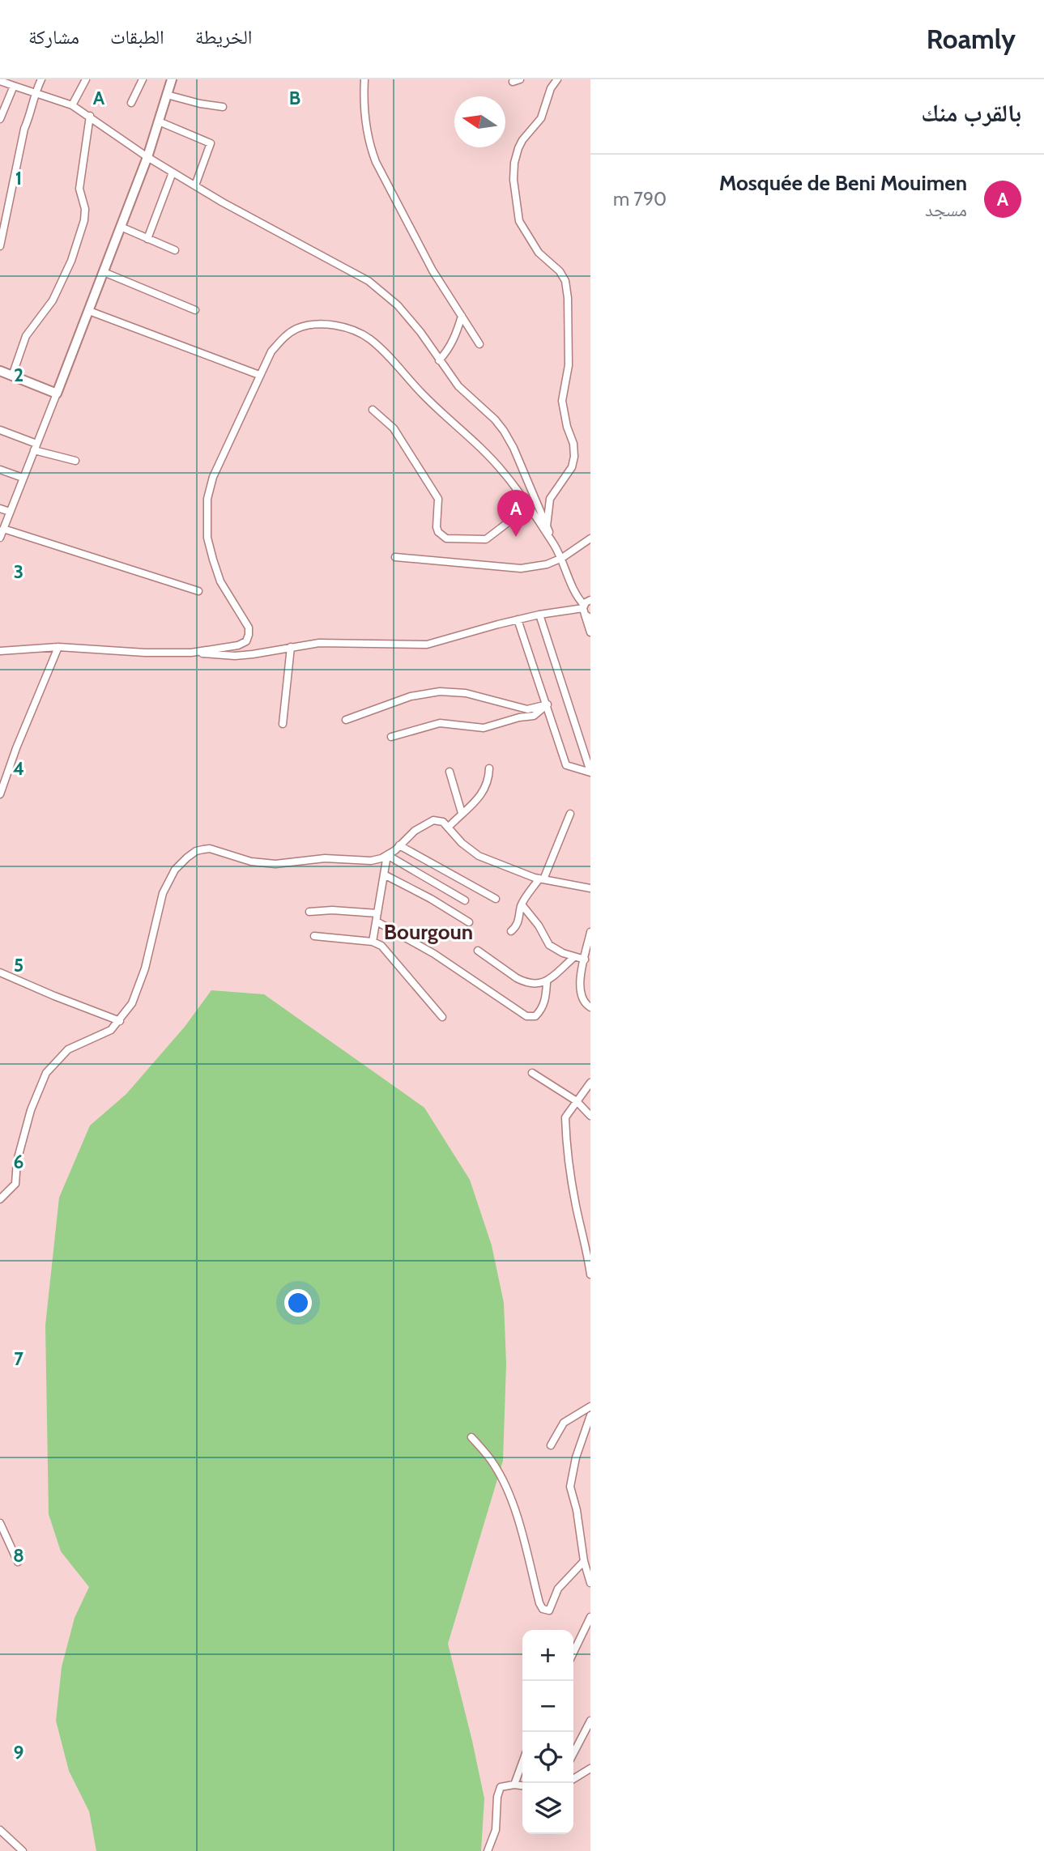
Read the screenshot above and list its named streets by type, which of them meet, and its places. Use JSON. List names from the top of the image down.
{
  "districts": ["Bourgoun"],
  "north": "left",
  "page": {
    "header": "Roamly",
    "nav": ["الخريطة", "الطبقات", "مشاركة"],
    "heading": "بالقرب منك",
    "list": [
      {
        "mark": "A",
        "name": "Mosquée de Beni Mouimen",
        "note": "مسجد",
        "value": "790 m"
      }
    ],
    "pins": "A",
    "map_buttons": ["+", "−"]
  },
  "grid": {
    "columns": ["A", "B"],
    "rows": [
      "1",
      "2",
      "3",
      "4",
      "5",
      "6",
      "7",
      "8",
      "9"
    ]
  }
}
